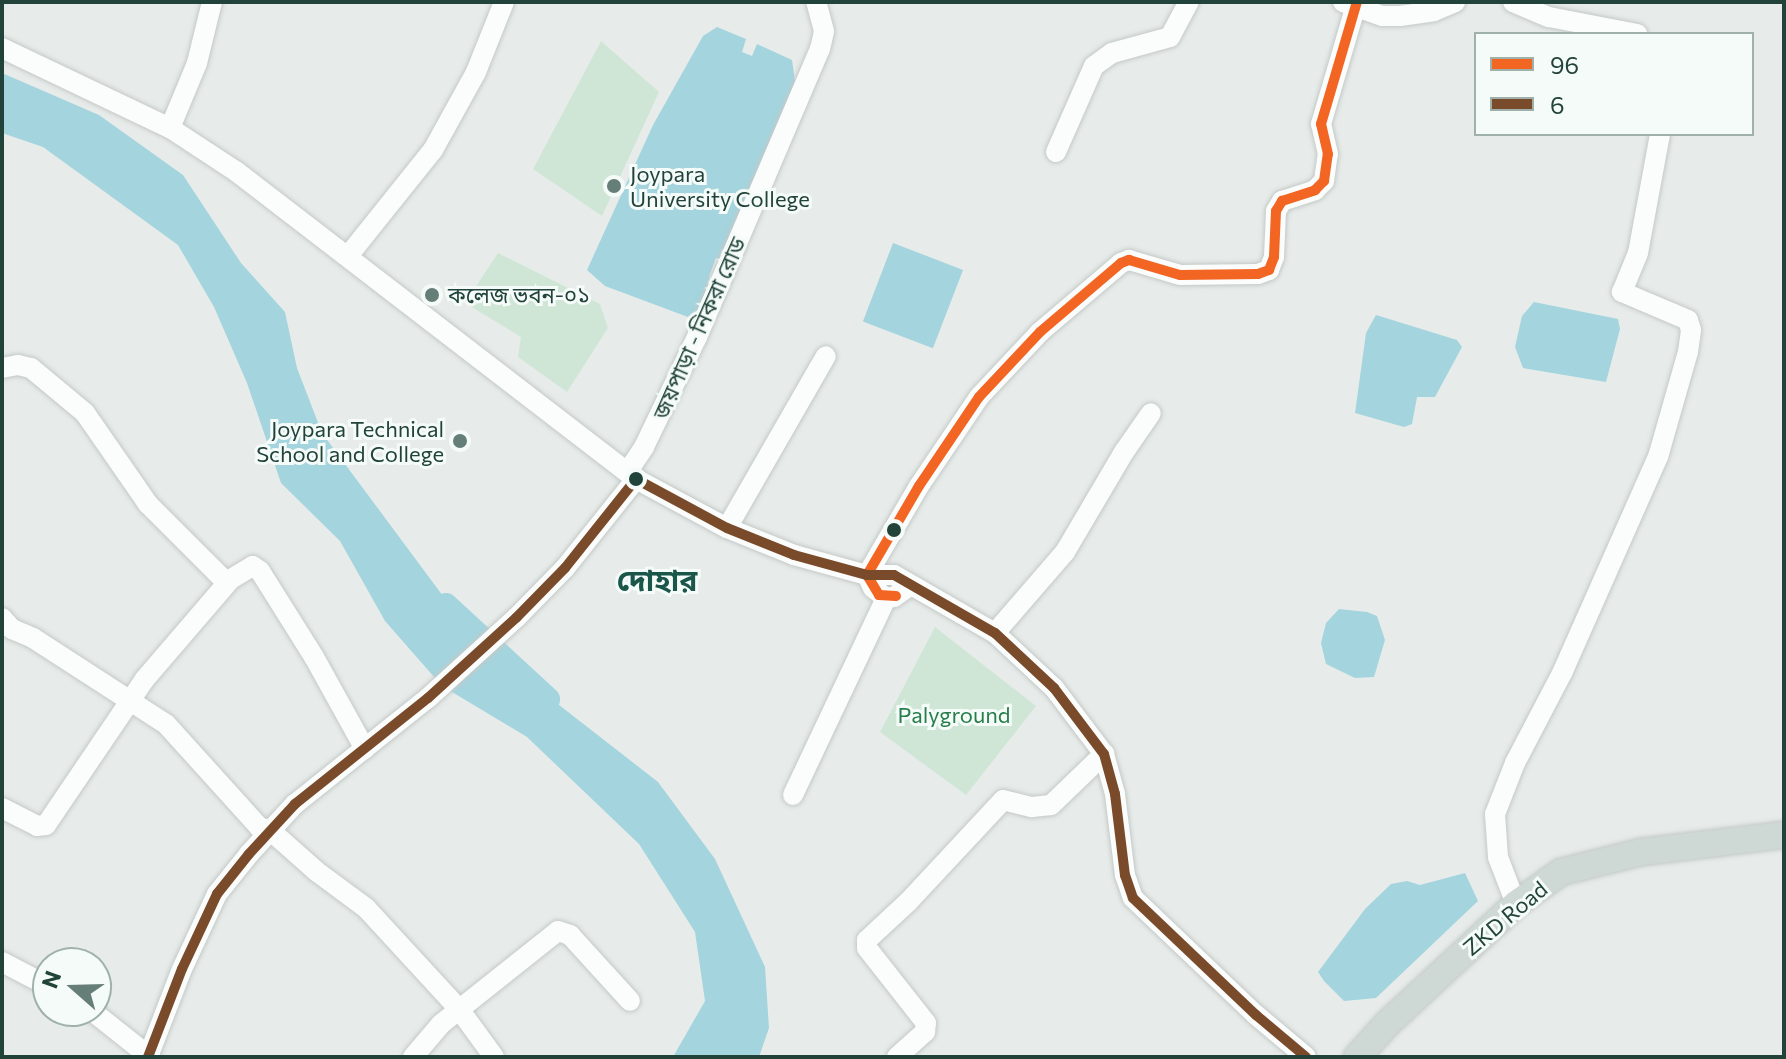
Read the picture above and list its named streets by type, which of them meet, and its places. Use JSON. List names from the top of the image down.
{
  "streets": {
    "main road": ["ZKD Road"],
    "street": ["জয়পাড়া - নিকরা রোড"]
  },
  "districts": ["দোহার"],
  "parks": ["Palyground"],
  "places": ["Joypara University College", "কলেজ ভবন-০১", "Joypara Technical School and College"],
  "lines": ["transit line 96", "transit line 6"],
  "legend": ["96", "6"],
  "north": "left"
}
